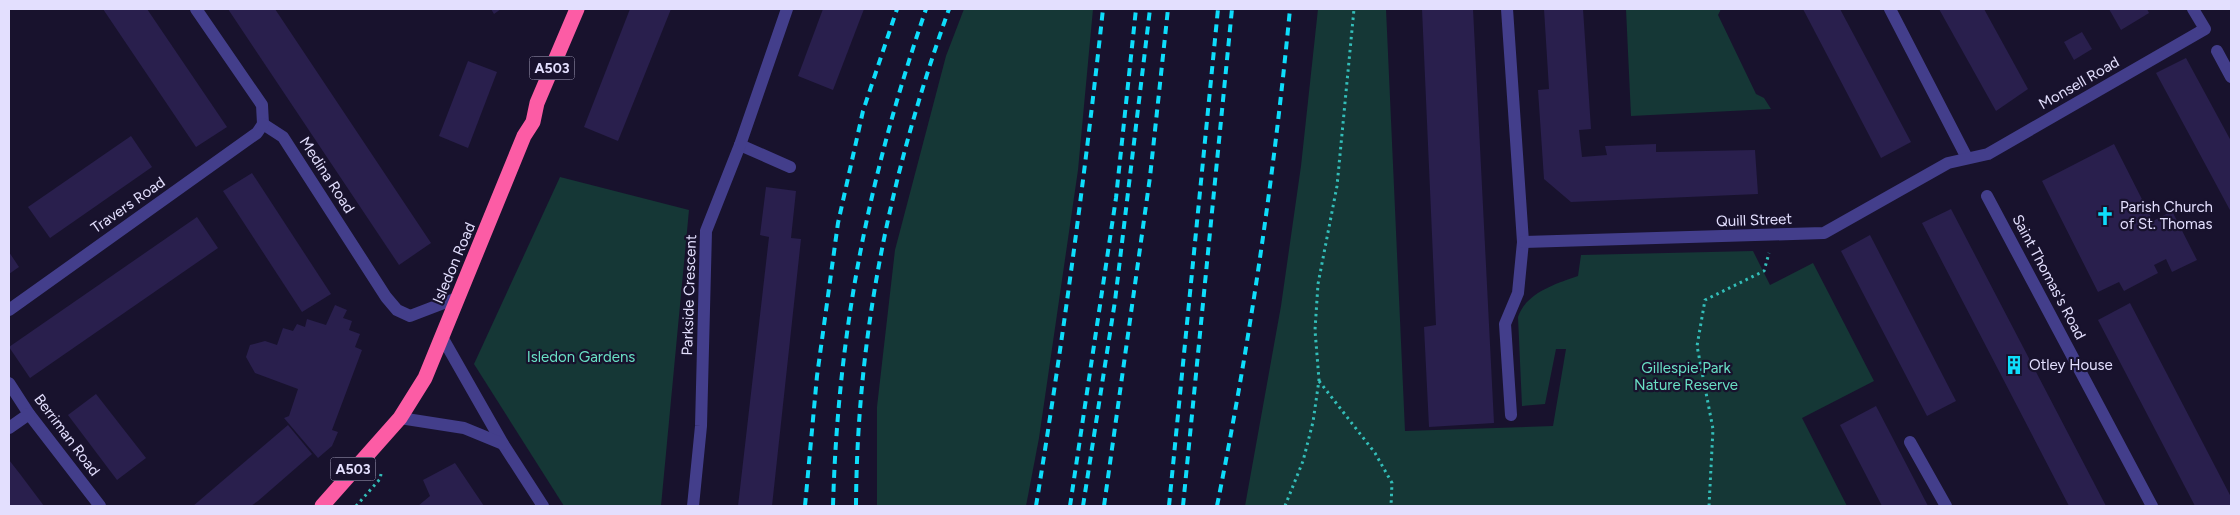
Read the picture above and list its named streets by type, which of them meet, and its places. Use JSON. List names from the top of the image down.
{
  "streets": {
    "highway": ["A503", "Isledon Road"],
    "street": [
      "Monsell Road",
      "Medina Road",
      "Travers Road",
      "Quill Street",
      "Saint Thomas's Road",
      "Parkside Crescent",
      "Berriman Road"
    ]
  },
  "crossings": [
    ["Monsell Road", "Quill Street"],
    ["Medina Road", "Travers Road"],
    ["Medina Road", "Isledon Road"]
  ],
  "parks": ["Isledon Gardens", "Gillespie Park Nature Reserve"],
  "places": {
    "church": ["Parish Church of St. Thomas"],
    "building": ["Otley House"]
  }
}
